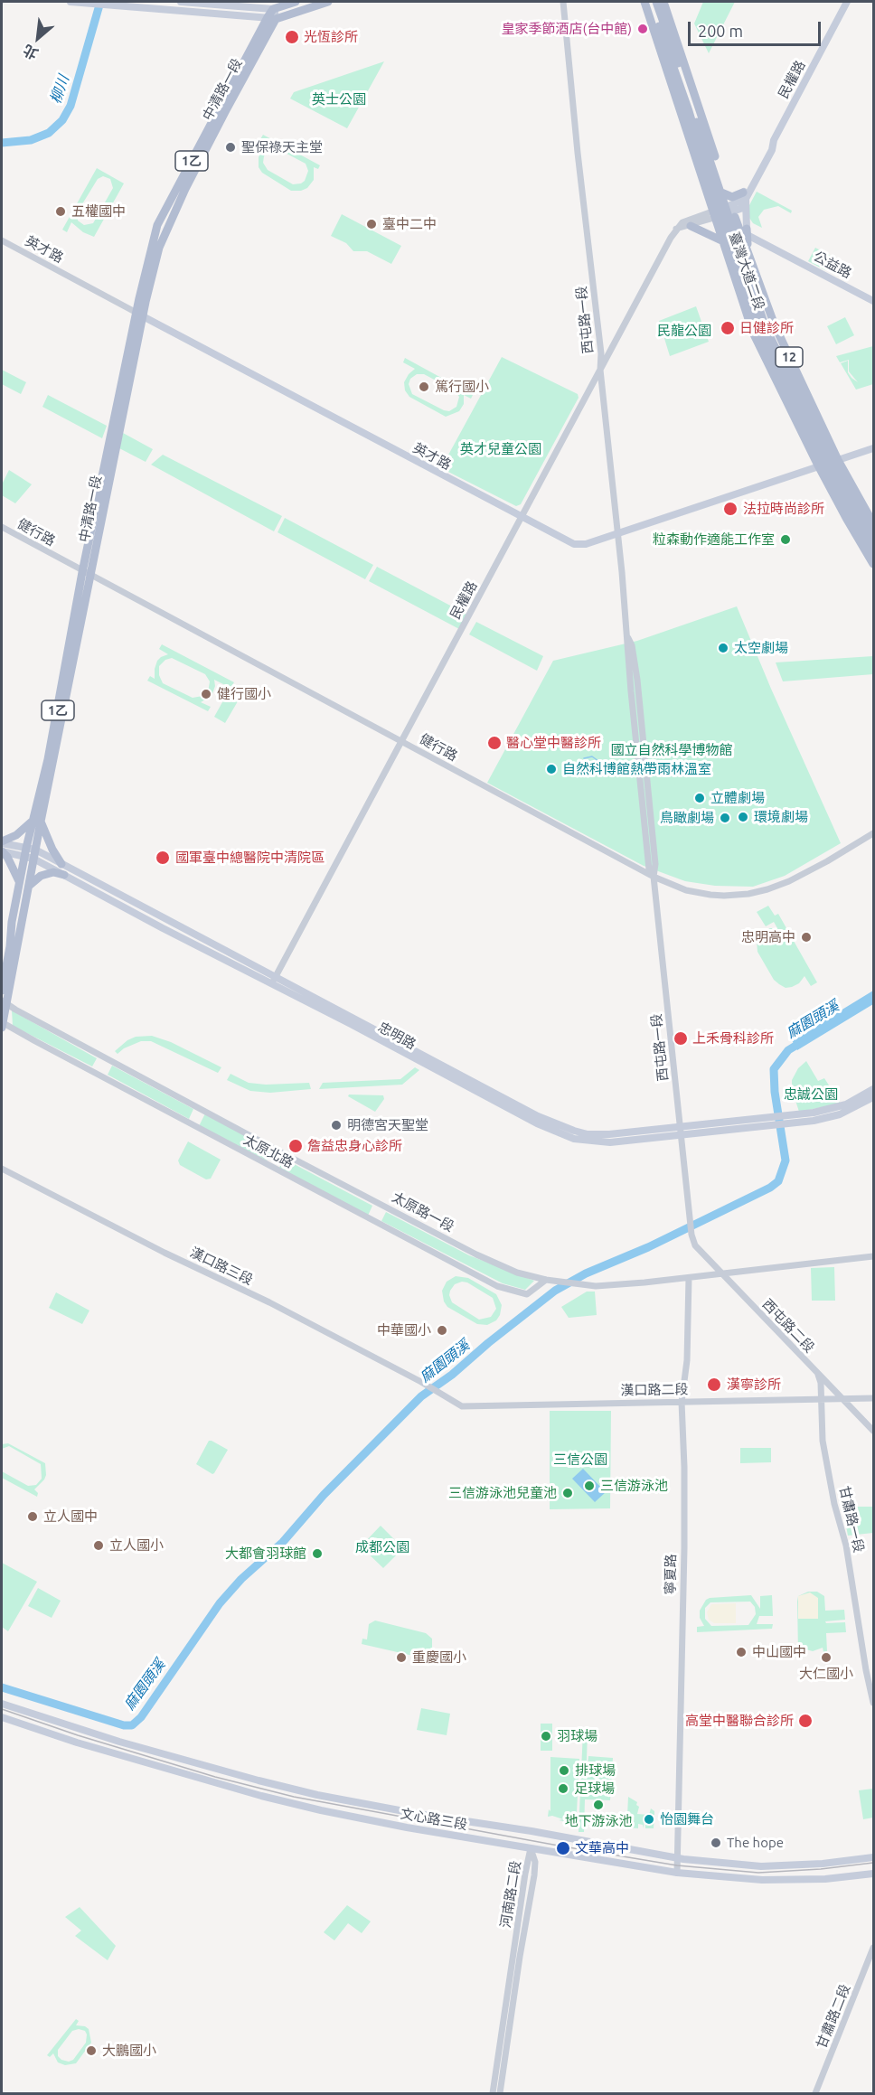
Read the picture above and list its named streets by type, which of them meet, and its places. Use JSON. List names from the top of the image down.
{
  "streets": {
    "main road": [
      "民權路",
      "中清路一段",
      "1乙",
      "英才路",
      "公益路",
      "臺灣大道二段",
      "12",
      "忠明路",
      "文心路三段"
    ],
    "street": [
      "西屯路一段",
      "健行路",
      "太原北路",
      "太原路一段",
      "漢口路三段",
      "西屯路二段",
      "漢口路二段",
      "甘肅路一段",
      "寧夏路",
      "河南路二段",
      "甘肅路二段"
    ]
  },
  "crossings": [
    ["民權路", "英才路"],
    ["民權路", "臺灣大道二段"],
    ["民權路", "西屯路一段"],
    ["民權路", "健行路"],
    ["民權路", "忠明路"],
    ["中清路一段", "英才路"],
    ["中清路一段", "健行路"],
    ["中清路一段", "忠明路"],
    ["中清路一段", "太原北路"],
    ["中清路一段", "太原路一段"],
    ["英才路", "臺灣大道二段"],
    ["英才路", "西屯路一段"],
    ["公益路", "臺灣大道二段"],
    ["西屯路一段", "健行路"],
    ["西屯路一段", "忠明路"],
    ["西屯路一段", "西屯路二段"],
    ["太原北路", "太原路一段"],
    ["太原路一段", "西屯路二段"],
    ["太原路一段", "寧夏路"],
    ["漢口路三段", "漢口路二段"],
    ["西屯路二段", "漢口路二段"],
    ["西屯路二段", "甘肅路一段"],
    ["漢口路二段", "甘肅路一段"],
    ["漢口路二段", "寧夏路"],
    ["寧夏路", "文心路三段"],
    ["文心路三段", "河南路二段"]
  ],
  "water": ["柳川", "麻園頭溪"],
  "parks": [
    "英士公園",
    "民龍公園",
    "英才兒童公園",
    "國立自然科學博物館",
    "忠誠公園",
    "三信公園",
    "成都公園"
  ],
  "places": [
    "皇家季節酒店(台中館)",
    "光恆診所",
    "聖保祿天主堂",
    "五權國中",
    "臺中二中",
    "日健診所",
    "篤行國小",
    "法拉時尚診所",
    "粒森動作適能工作室",
    "太空劇場",
    "健行國小",
    "醫心堂中醫診所",
    "自然科博館熱帶雨林溫室",
    "立體劇場",
    "環境劇場",
    "鳥瞰劇場",
    "國軍臺中總醫院中清院區",
    "忠明高中",
    "上禾骨科診所",
    "明德宮天聖堂",
    "詹益忠身心診所",
    "中華國小",
    "漢寧診所",
    "三信游泳池",
    "三信游泳池兒童池",
    "立人國中",
    "立人國小",
    "大都會羽球館",
    "中山國中",
    "重慶國小",
    "大仁國小",
    "高堂中醫聯合診所",
    "羽球場",
    "排球場",
    "足球場",
    "地下游泳池",
    "怡園舞台",
    "The hope",
    "文華高中",
    "大鵬國小"
  ],
  "scale_bar": "200 m",
  "north": "bottom left"
}
